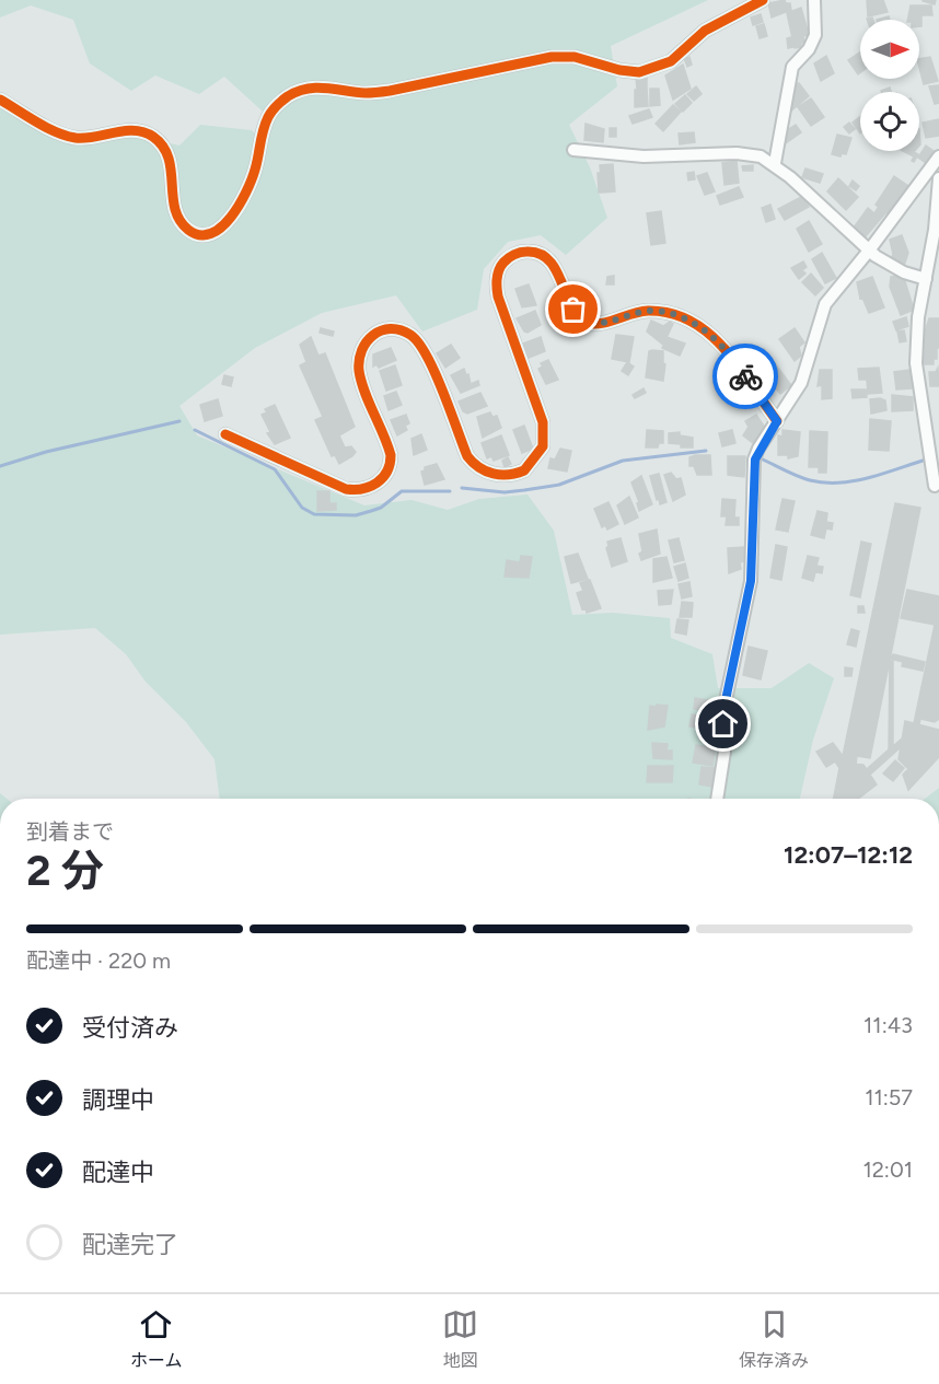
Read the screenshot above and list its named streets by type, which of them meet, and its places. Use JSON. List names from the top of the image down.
{
  "north": "right",
  "page": {
    "heading": ["2 分", "到着まで", "12:07–12:12"],
    "bar": "配達中 · 220 m",
    "list": [
      ["受付済み", "11:43"],
      ["調理中", "11:57"],
      ["配達中", "12:01"],
      "配達完了"
    ],
    "tabs": ["ホーム", "地図", "保存済み"]
  }
}
